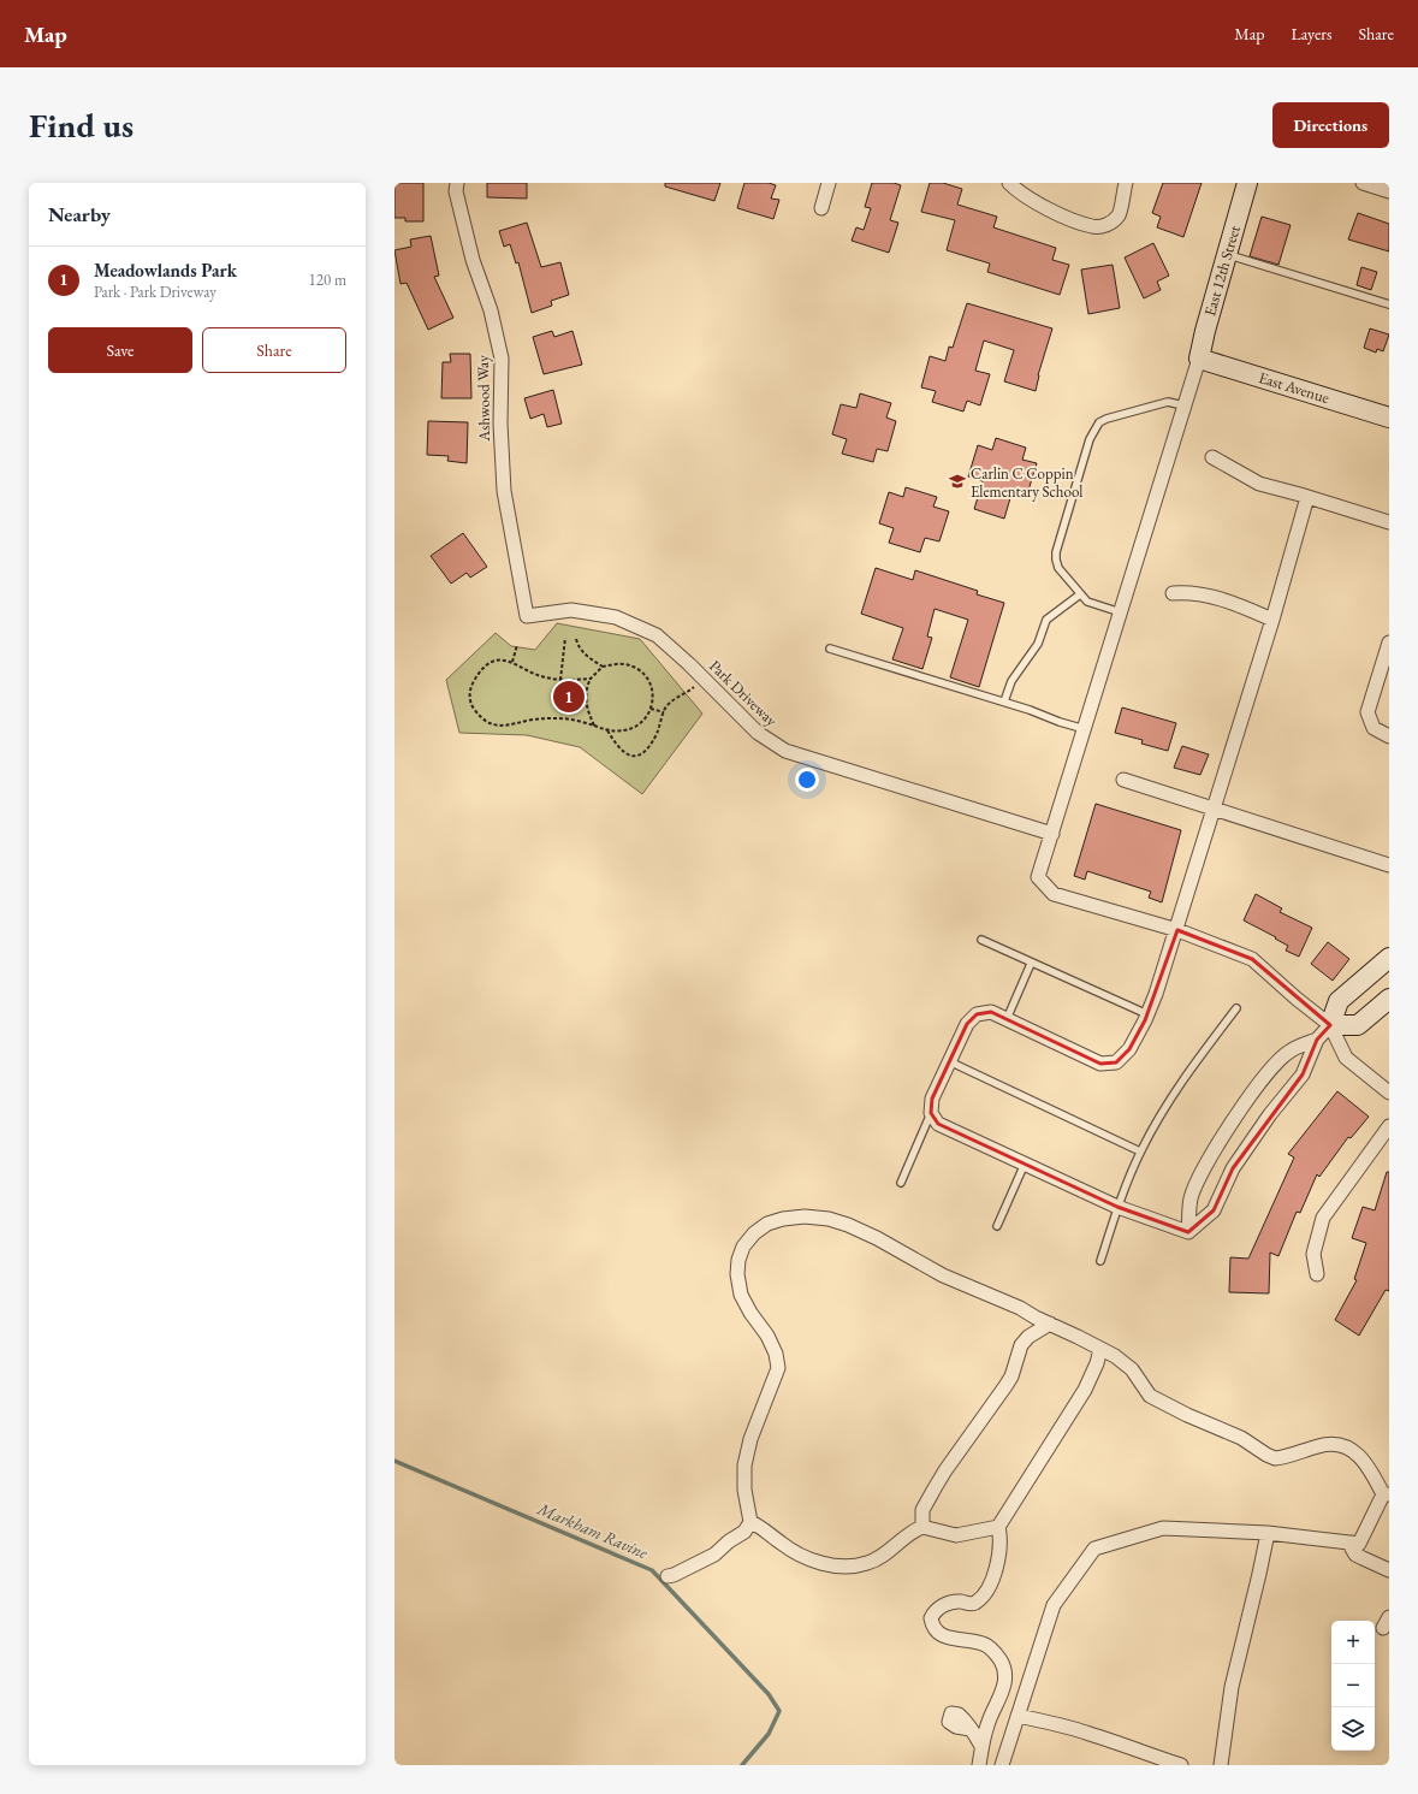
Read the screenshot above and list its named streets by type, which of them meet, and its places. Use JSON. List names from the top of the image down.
{
  "streets": {
    "street": [
      "East 12th Street",
      "East Avenue",
      "Ashwood Way",
      "Park Driveway"
    ]
  },
  "crossings": [
    ["East 12th Street", "East Avenue"],
    ["Ashwood Way", "Park Driveway"]
  ],
  "water": ["Markham Ravine"],
  "places": {
    "school or university": ["Carlin C Coppin Elementary School"]
  },
  "page": {
    "header": "Map",
    "nav": ["Map", "Layers", "Share"],
    "buttons": [
      "Directions",
      ["Save", "Share"]
    ],
    "title": "Find us",
    "heading": "Nearby",
    "list": [
      {
        "mark": "1",
        "name": "Meadowlands Park",
        "note": "Park · Park Driveway",
        "value": "120 m"
      }
    ],
    "pins": "1",
    "map_buttons": ["+", "−"]
  }
}
